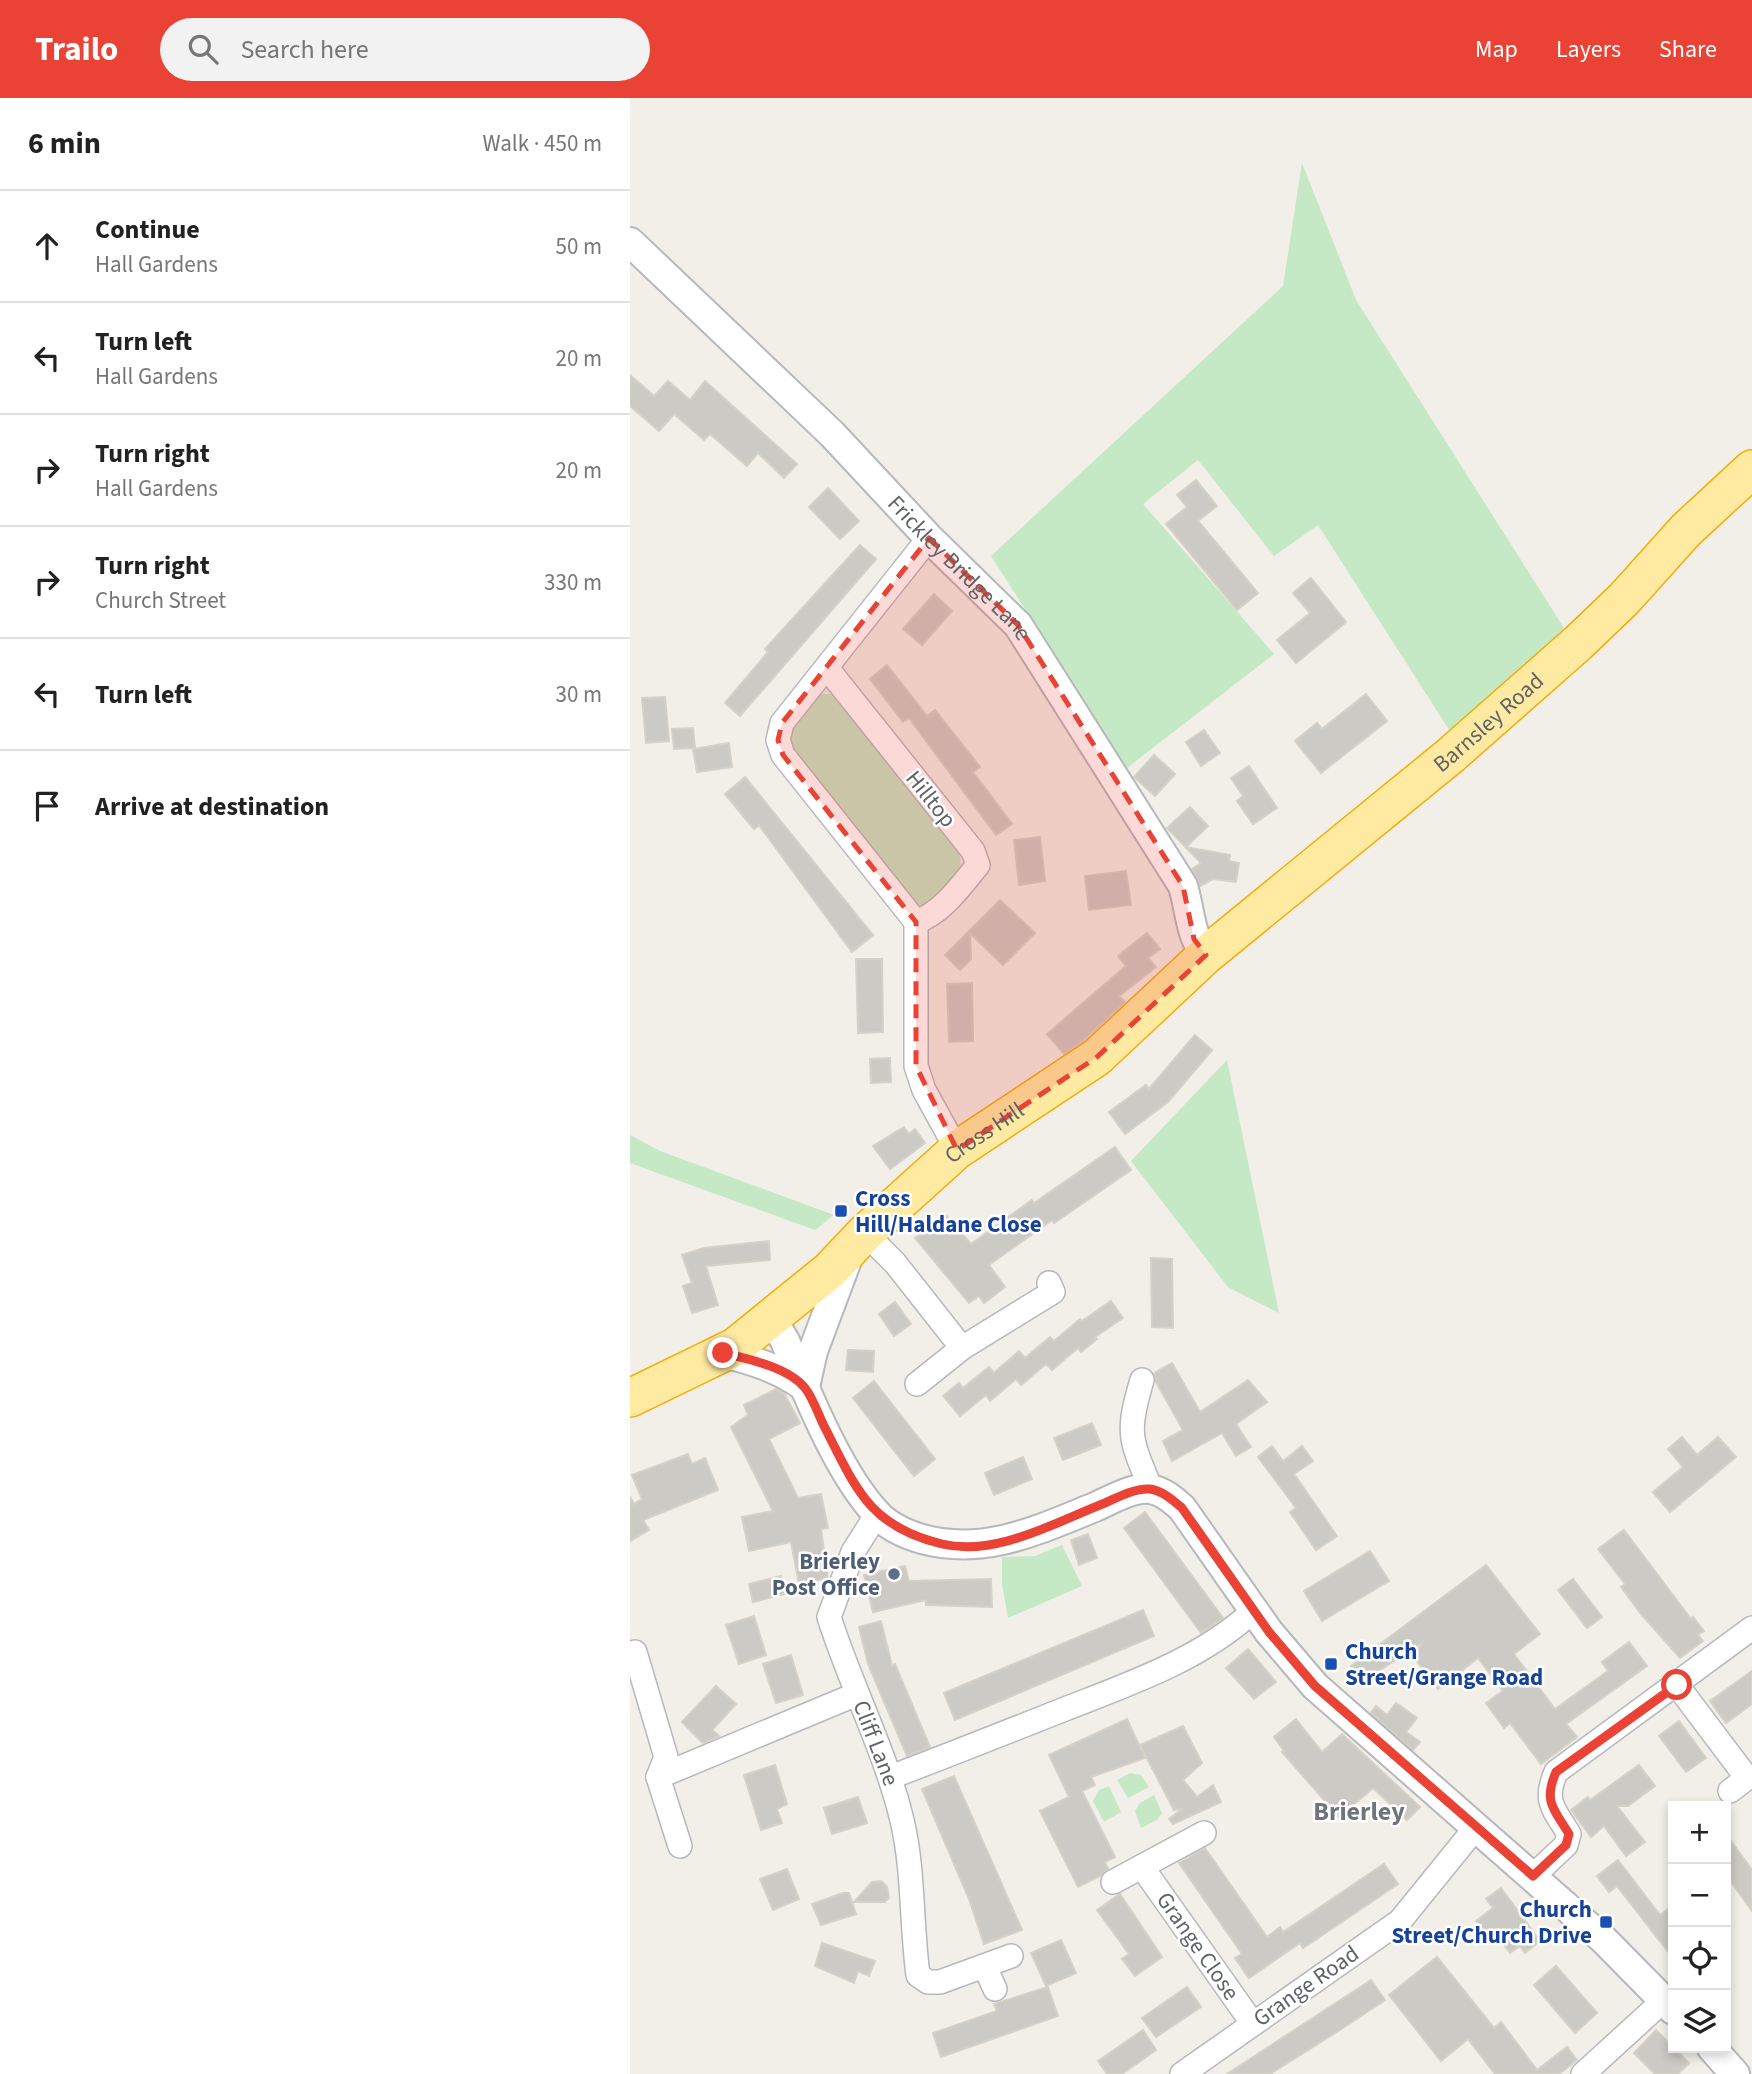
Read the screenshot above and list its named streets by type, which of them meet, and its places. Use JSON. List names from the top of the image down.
{
  "streets": {
    "highway": ["Barnsley Road", "Cross Hill"],
    "street": [
      "Frickley Bridge Lane",
      "Hilltop",
      "Cliff Lane",
      "Grange Close",
      "Grange Road"
    ]
  },
  "crossings": [
    ["Frickley Bridge Lane", "Barnsley Road"],
    ["Frickley Bridge Lane", "Cross Hill"],
    ["Barnsley Road", "Cross Hill"],
    ["Grange Close", "Grange Road"]
  ],
  "districts": ["Brierley"],
  "places": {
    "transit": ["Cross Hill/Haldane Close", "Church Street/Grange Road", "Church Street/Church Drive"],
    "other": ["Brierley Post Office"]
  },
  "page": {
    "header": "Trailo",
    "search": "Search here",
    "nav": ["Map", "Layers", "Share"],
    "heading": ["6 min", "Walk · 450 m"],
    "list": [
      ["Continue", "Hall Gardens", "50 m"],
      ["Turn left", "Hall Gardens", "20 m"],
      ["Turn right", "Hall Gardens", "20 m"],
      ["Turn right", "Church Street", "330 m"],
      ["Turn left", "30 m"],
      "Arrive at destination"
    ],
    "map_buttons": ["+", "−"]
  }
}
